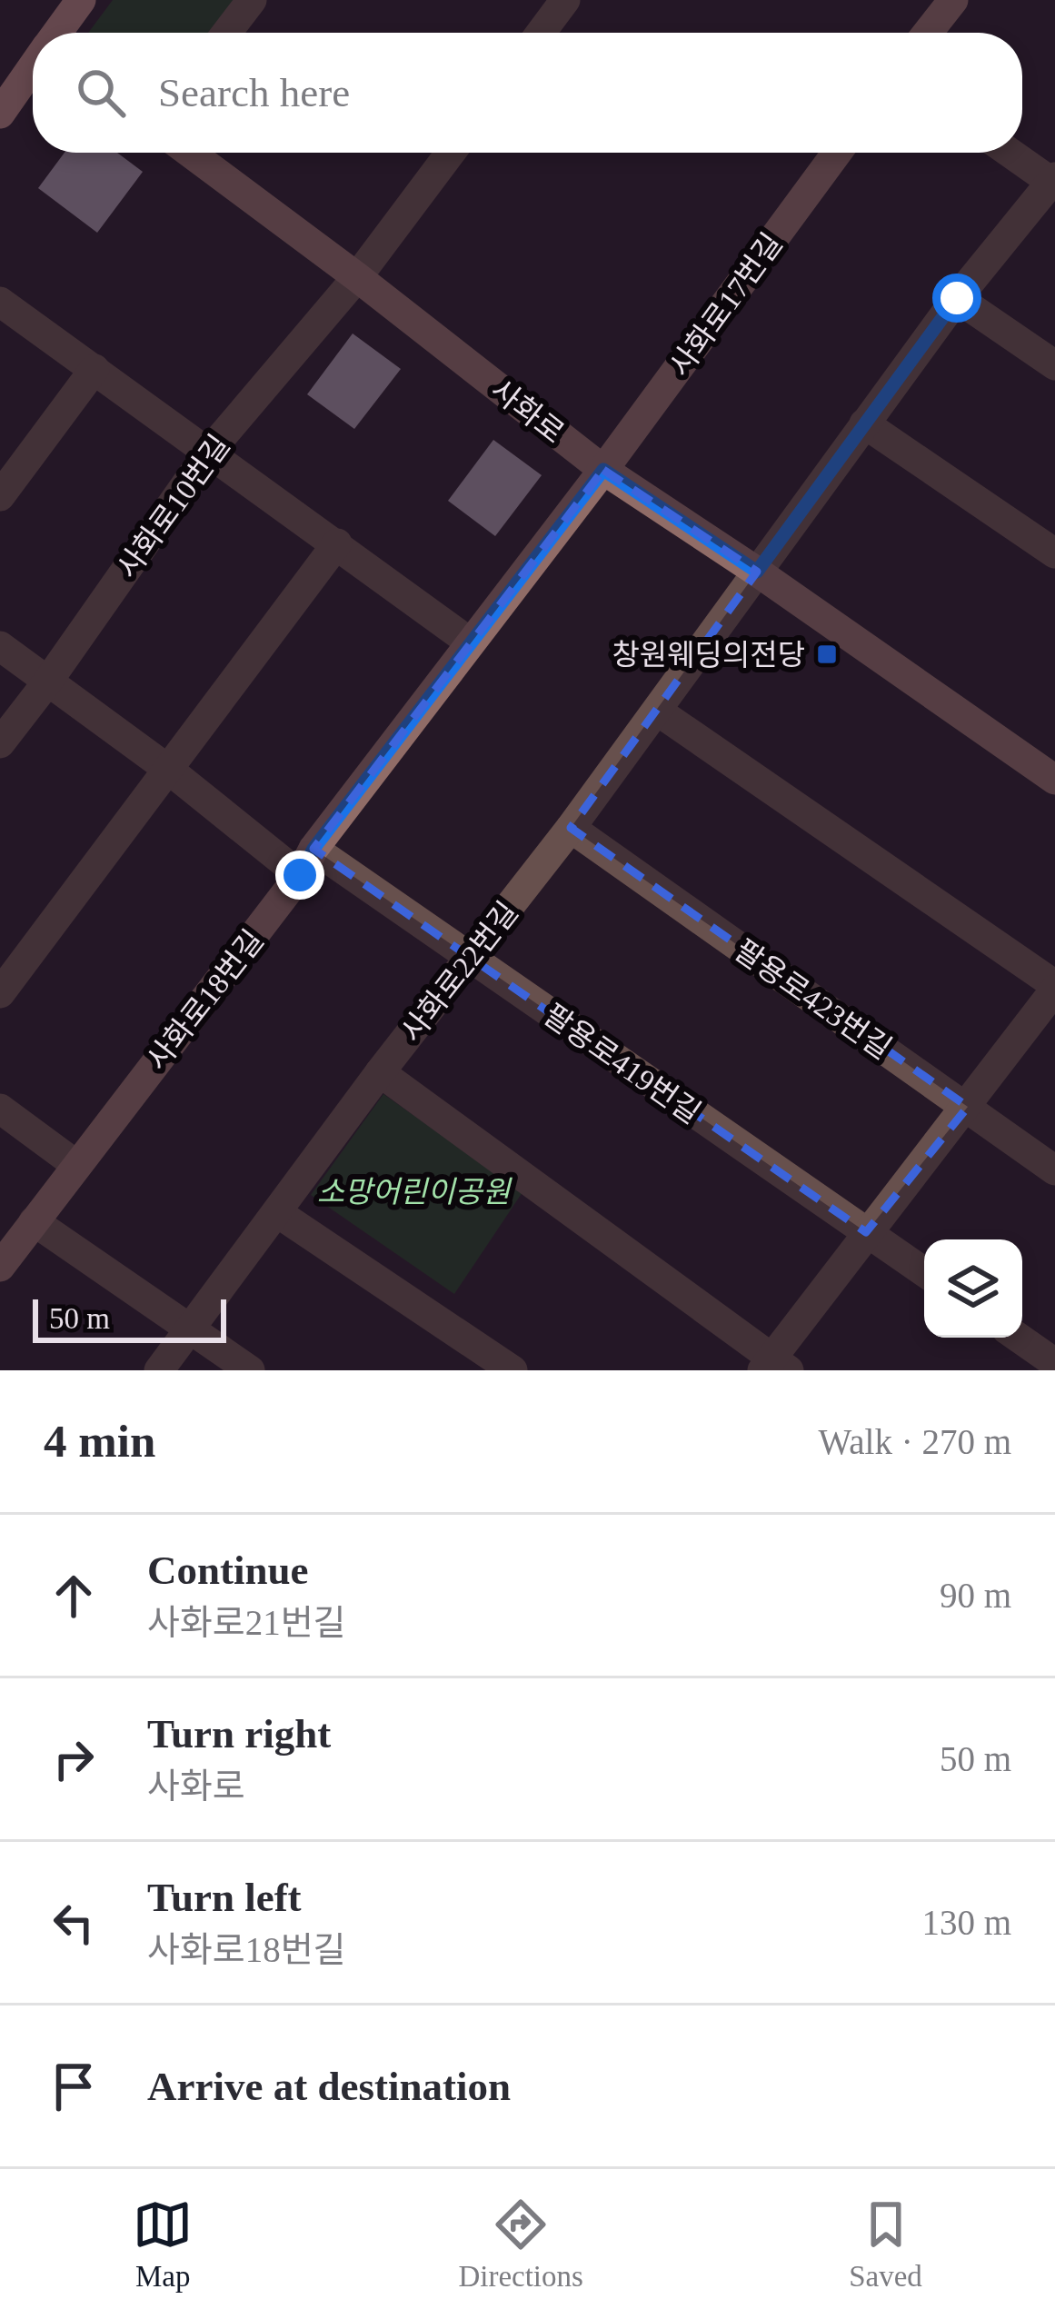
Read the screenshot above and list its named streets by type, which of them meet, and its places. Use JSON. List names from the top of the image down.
{
  "streets": {
    "main road": ["사화로17번길", "사화로", "사화로18번길"],
    "street": [
      "사화로10번길",
      "사화로22번길",
      "팔용로423번길",
      "팔용로419번길"
    ]
  },
  "crossings": [
    ["사화로17번길", "사화로"],
    ["사화로17번길", "사화로18번길"],
    ["사화로", "사화로10번길"],
    ["사화로", "사화로22번길"],
    ["사화로", "사화로18번길"],
    ["사화로10번길", "팔용로419번길"],
    ["사화로22번길", "팔용로423번길"],
    ["사화로22번길", "팔용로419번길"],
    ["사화로18번길", "팔용로419번길"]
  ],
  "parks": ["소망어린이공원"],
  "places": {
    "transit": ["창원웨딩의전당"]
  },
  "scale_bar": "50 m",
  "page": {
    "search": "Search here",
    "scale": "50 m",
    "heading": ["4 min", "Walk · 270 m"],
    "list": [
      ["Continue", "사화로21번길", "90 m"],
      ["Turn right", "사화로", "50 m"],
      ["Turn left", "사화로18번길", "130 m"],
      "Arrive at destination"
    ],
    "nav": ["Map", "Directions", "Saved"]
  }
}
